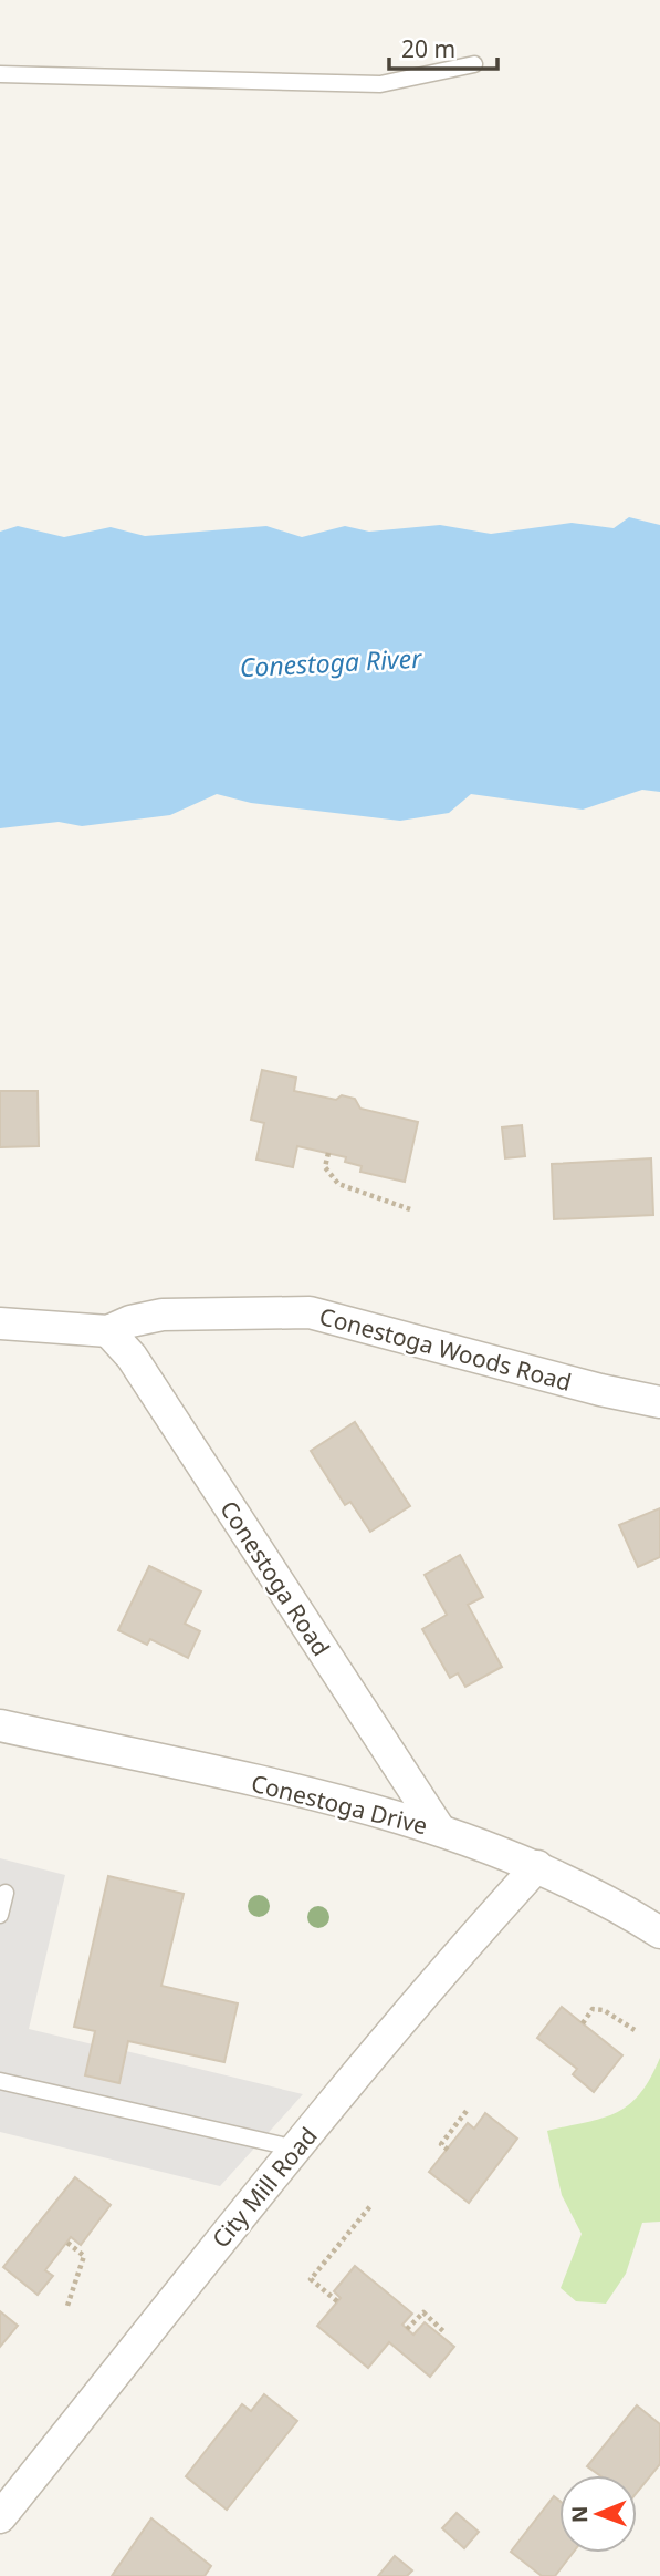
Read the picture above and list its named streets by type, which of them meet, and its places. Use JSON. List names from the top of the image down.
{
  "streets": {
    "street": [
      "Conestoga Woods Road",
      "Conestoga Road",
      "Conestoga Drive",
      "City Mill Road"
    ]
  },
  "crossings": [
    ["Conestoga Woods Road", "Conestoga Road"],
    ["Conestoga Road", "Conestoga Drive"],
    ["Conestoga Drive", "City Mill Road"]
  ],
  "water": ["Conestoga River"],
  "scale_bar": "20 m",
  "north": "left"
}
